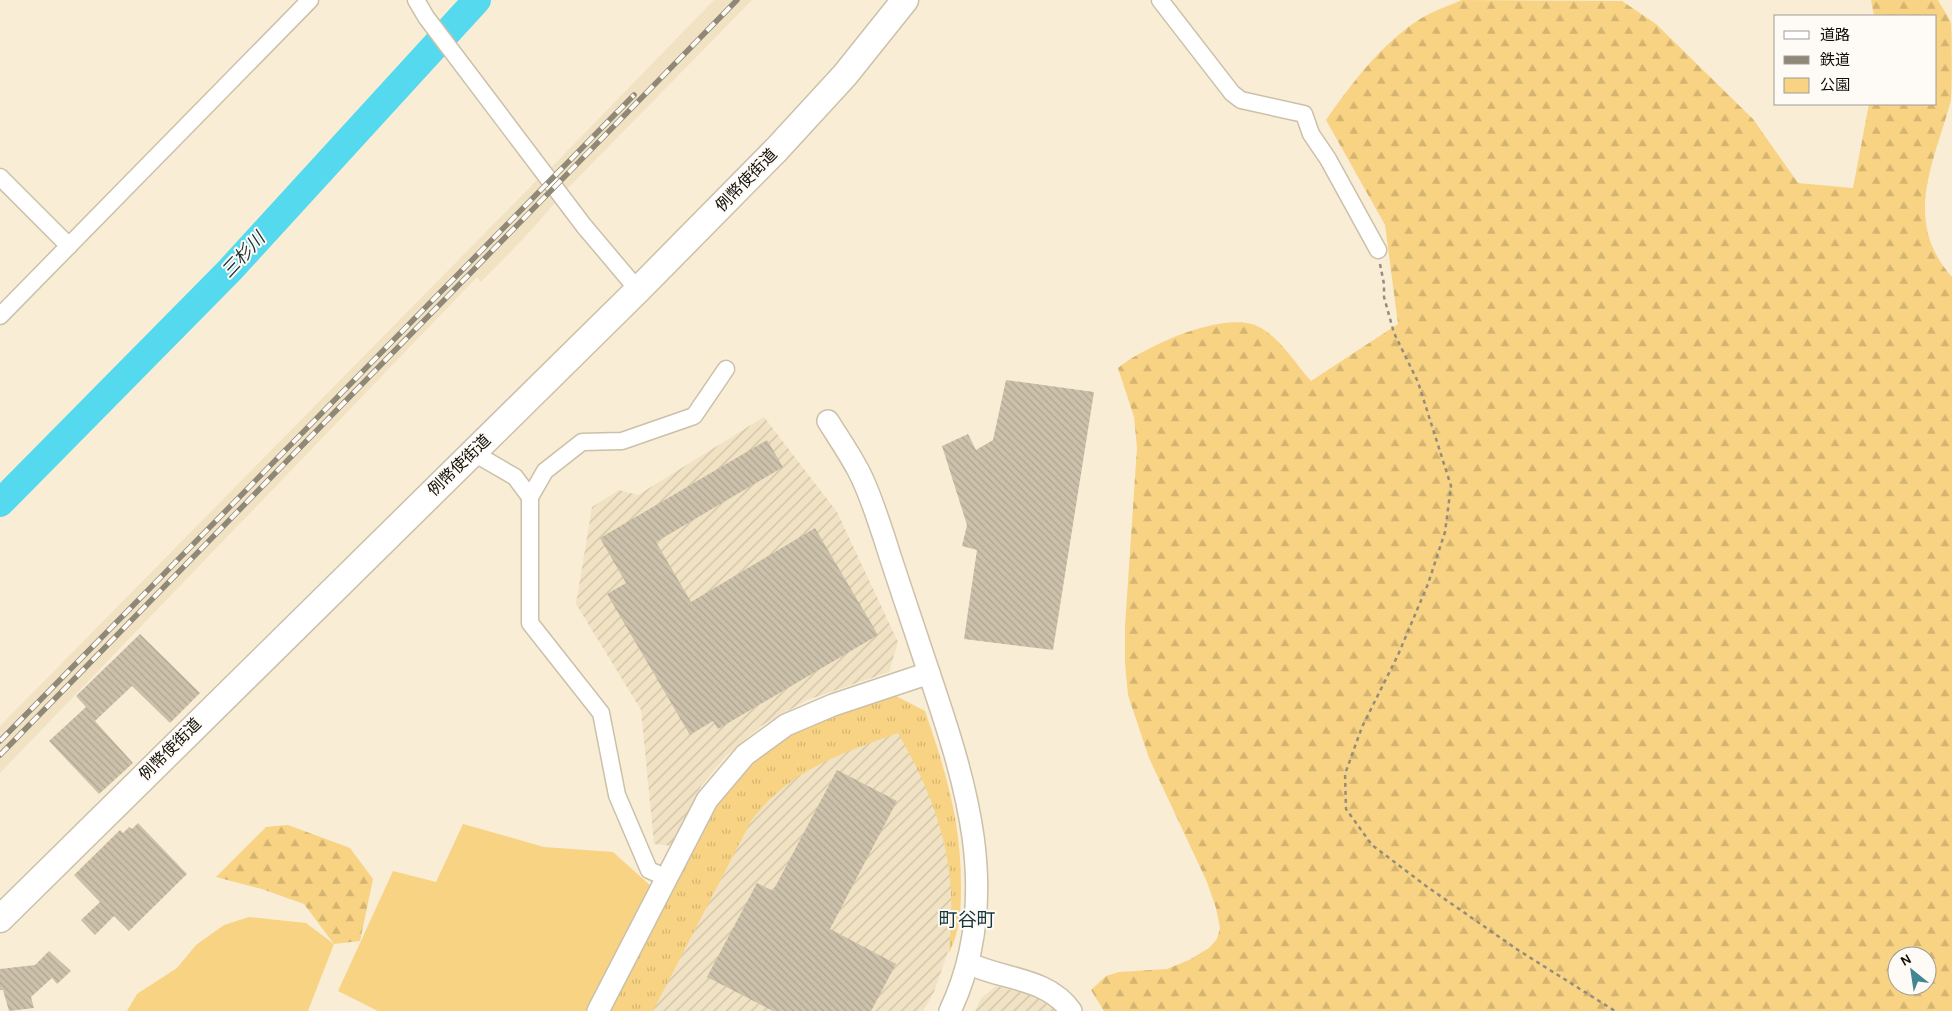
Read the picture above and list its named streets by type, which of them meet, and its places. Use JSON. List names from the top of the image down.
{
  "streets": {
    "main road": ["例幣使街道"]
  },
  "districts": ["町谷町"],
  "water": ["三杉川"],
  "legend": ["道路", "鉄道", "公園"],
  "north": "top left"
}
